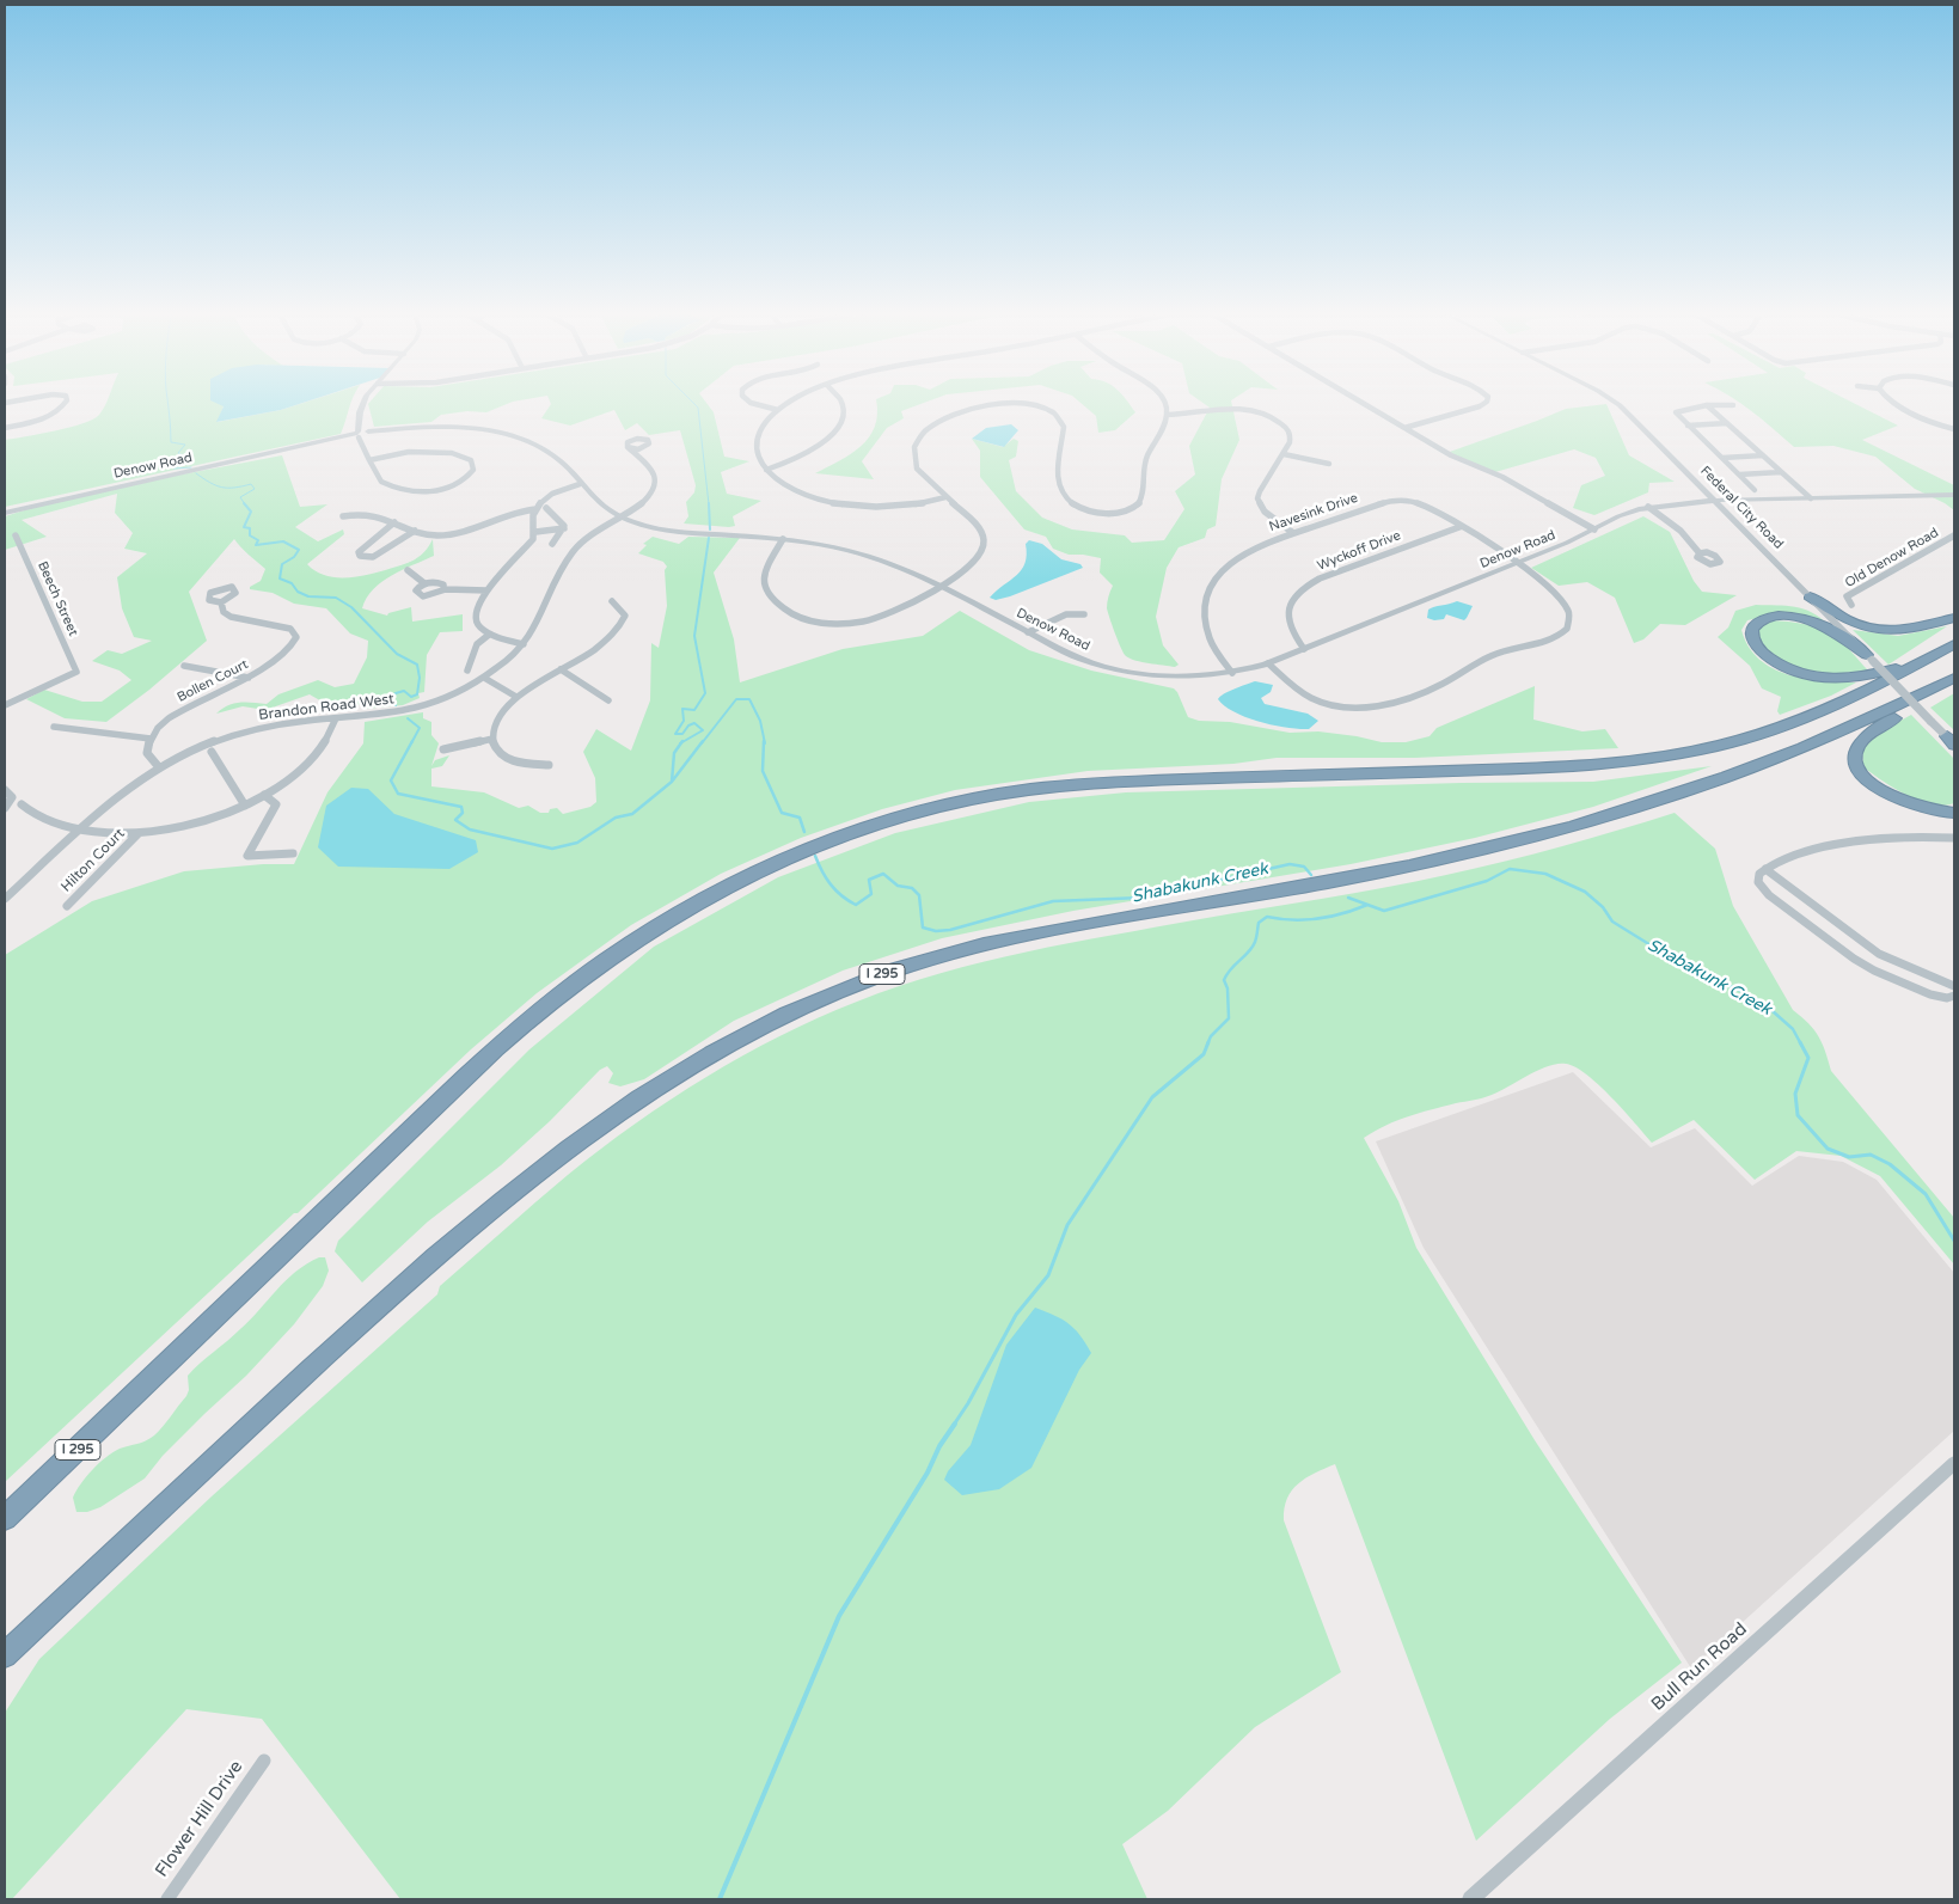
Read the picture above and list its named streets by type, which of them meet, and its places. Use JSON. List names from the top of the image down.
{
  "streets": {
    "highway": ["I 295"],
    "street": [
      "Denow Road",
      "Federal City Road",
      "Navesink Drive",
      "Wyckoff Drive",
      "Old Denow Road",
      "Beech Street",
      "Bollen Court",
      "Brandon Road West",
      "Hilton Court",
      "Bull Run Road",
      "Flower Hill Drive"
    ]
  },
  "crossings": [
    ["Denow Road", "Federal City Road"],
    ["Denow Road", "Navesink Drive"],
    ["Denow Road", "Wyckoff Drive"],
    ["Denow Road", "Brandon Road West"],
    ["Navesink Drive", "Wyckoff Drive"]
  ],
  "water": ["Shabakunk Creek"]
}
